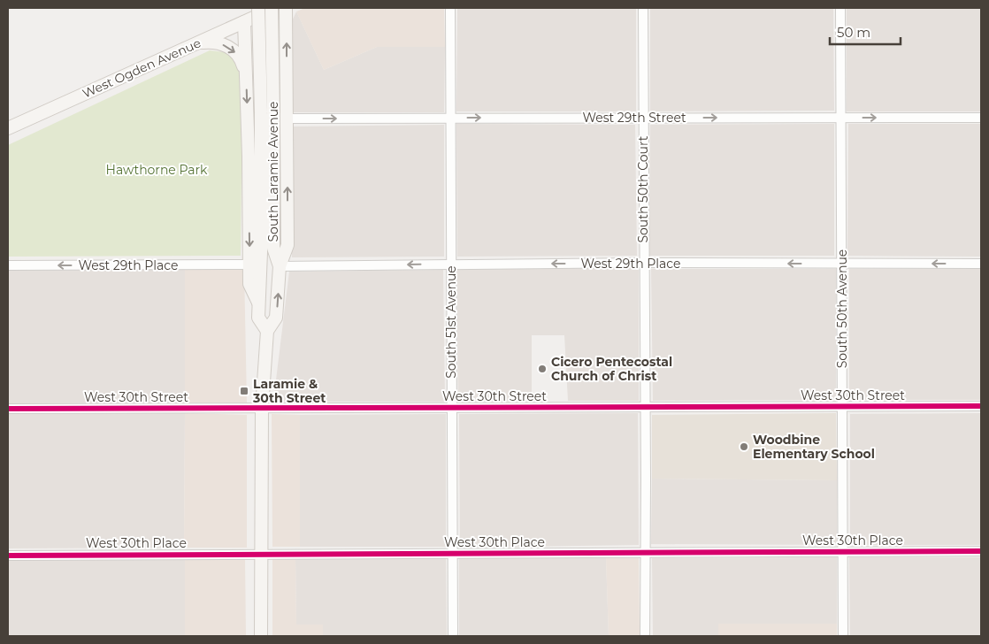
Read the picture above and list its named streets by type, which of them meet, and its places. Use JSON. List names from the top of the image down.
{
  "streets": {
    "main road": ["West Ogden Avenue", "South Laramie Avenue"],
    "street": [
      "West 29th Street",
      "South 50th Court",
      "West 29th Place",
      "South 50th Avenue",
      "South 51st Avenue",
      "West 30th Street",
      "West 30th Place"
    ]
  },
  "crossings": [
    ["West Ogden Avenue", "South Laramie Avenue"],
    ["West 29th Street", "South 50th Court"],
    ["West 29th Street", "South 50th Avenue"],
    ["West 29th Street", "South 51st Avenue"],
    ["South Laramie Avenue", "West 29th Place"],
    ["South Laramie Avenue", "West 30th Street"],
    ["South Laramie Avenue", "West 30th Place"],
    ["South 50th Court", "West 29th Place"],
    ["South 50th Court", "West 30th Street"],
    ["South 50th Court", "West 30th Place"],
    ["West 29th Place", "South 50th Avenue"],
    ["West 29th Place", "South 51st Avenue"],
    ["South 50th Avenue", "West 30th Street"],
    ["South 50th Avenue", "West 30th Place"],
    ["South 51st Avenue", "West 30th Street"],
    ["South 51st Avenue", "West 30th Place"]
  ],
  "one_way": ["West 29th Street", "West 29th Place"],
  "parks": ["Hawthorne Park"],
  "places": {
    "other": ["Cicero Pentecostal Church of Christ", "Woodbine Elementary School"],
    "transit": ["Laramie & 30th Street"]
  },
  "scale_bar": "50 m"
}
